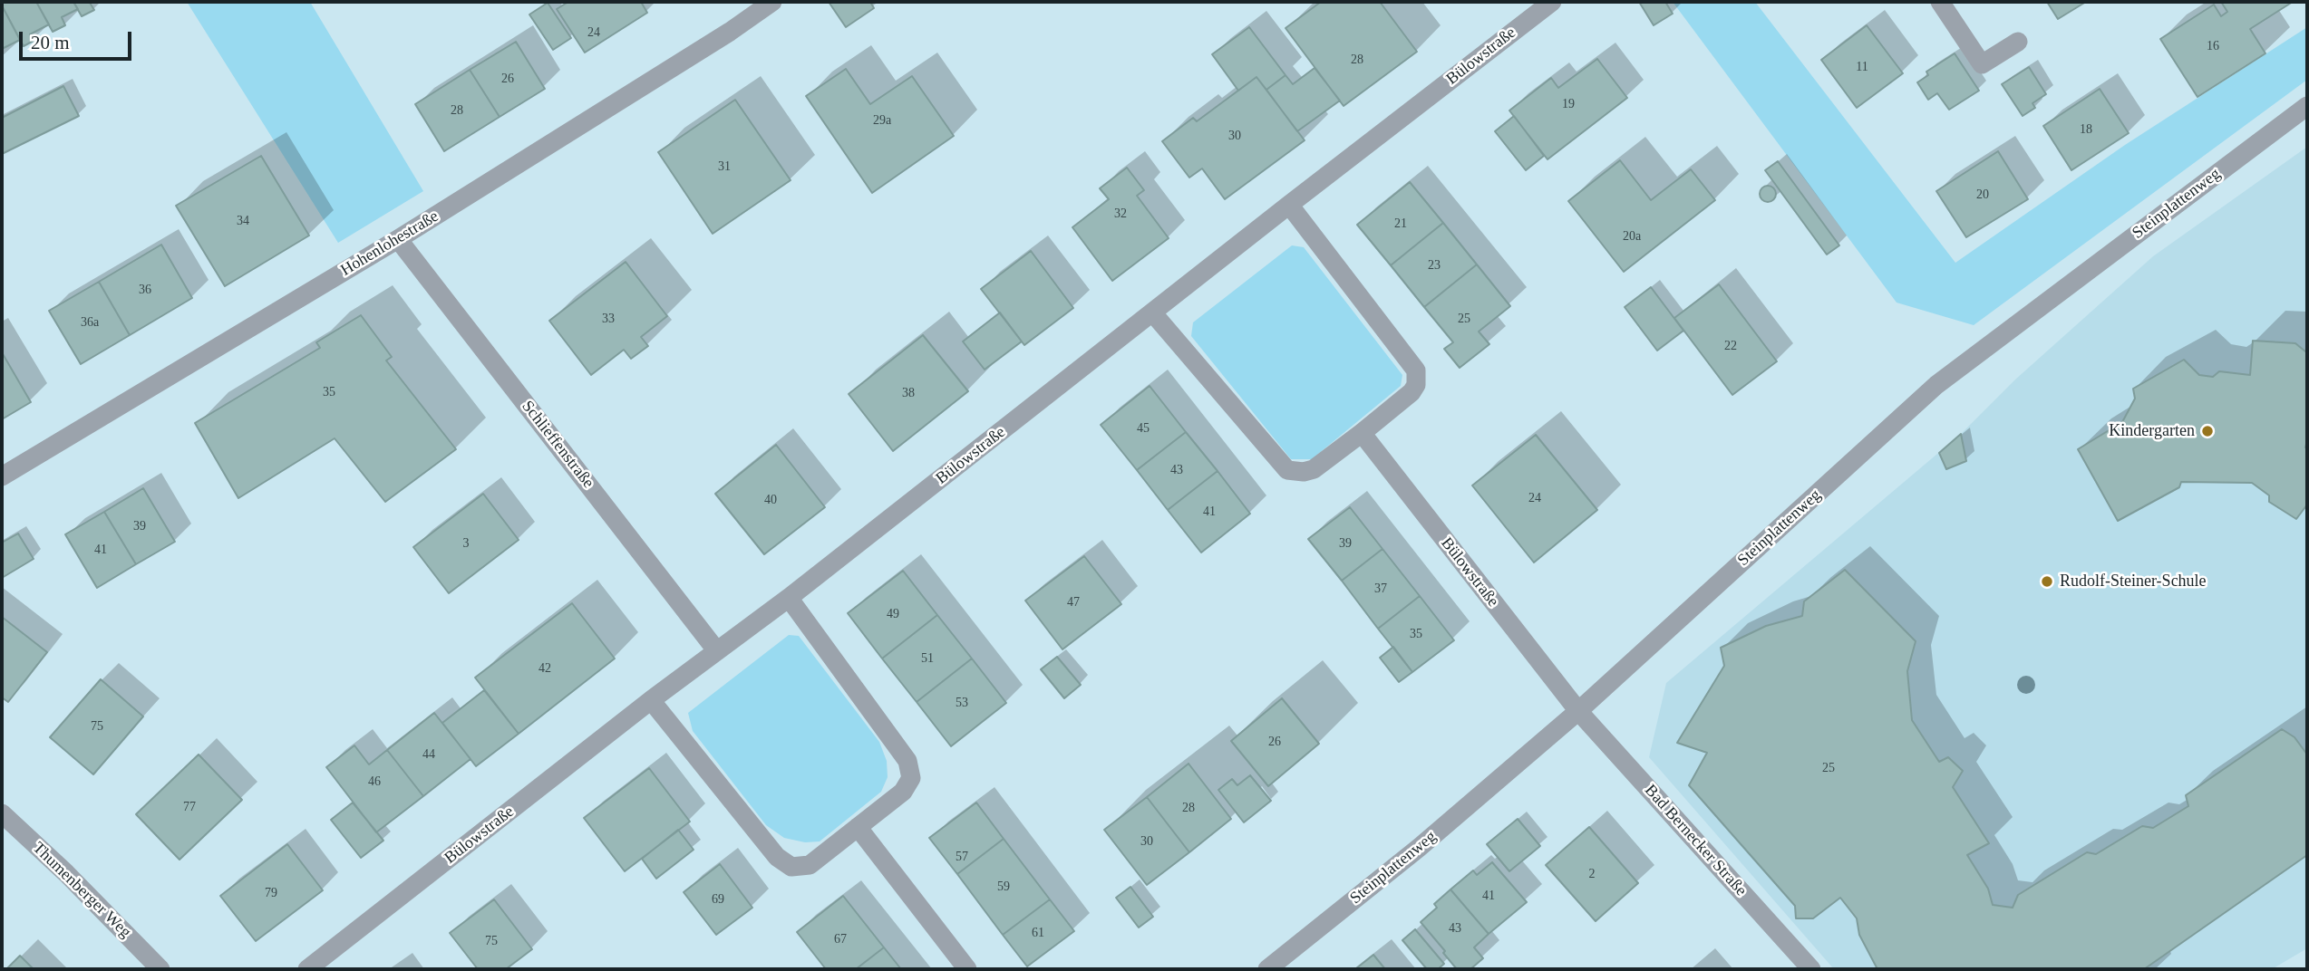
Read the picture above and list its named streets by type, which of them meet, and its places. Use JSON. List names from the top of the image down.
{
  "streets": {
    "street": [
      "Bülowstraße",
      "Steinplattenweg",
      "Hohenlohestraße",
      "Schlieffenstraße",
      "Bad Bernecker Straße",
      "Thumenberger Weg"
    ]
  },
  "crossings": [
    ["Bülowstraße", "Steinplattenweg"],
    ["Bülowstraße", "Schlieffenstraße"],
    ["Bülowstraße", "Bad Bernecker Straße"],
    ["Steinplattenweg", "Bad Bernecker Straße"],
    ["Hohenlohestraße", "Schlieffenstraße"]
  ],
  "places": ["Kindergarten", "Rudolf-Steiner-Schule"],
  "house_numbers": [
    "24",
    "16",
    "28",
    "11",
    "26",
    "19",
    "28",
    "29a",
    "18",
    "30",
    "31",
    "20",
    "32",
    "34",
    "21",
    "20a",
    "23",
    "36",
    "33",
    "25",
    "36a",
    "22",
    "35",
    "38",
    "45",
    "43",
    "24",
    "40",
    "41",
    "39",
    "3",
    "39",
    "41",
    "37",
    "47",
    "49",
    "35",
    "51",
    "42",
    "53",
    "75",
    "26",
    "44",
    "25",
    "46",
    "77",
    "28",
    "30",
    "57",
    "2",
    "59",
    "79",
    "41",
    "69",
    "43",
    "61",
    "67",
    "75"
  ],
  "scale_bar": "20 m"
}
